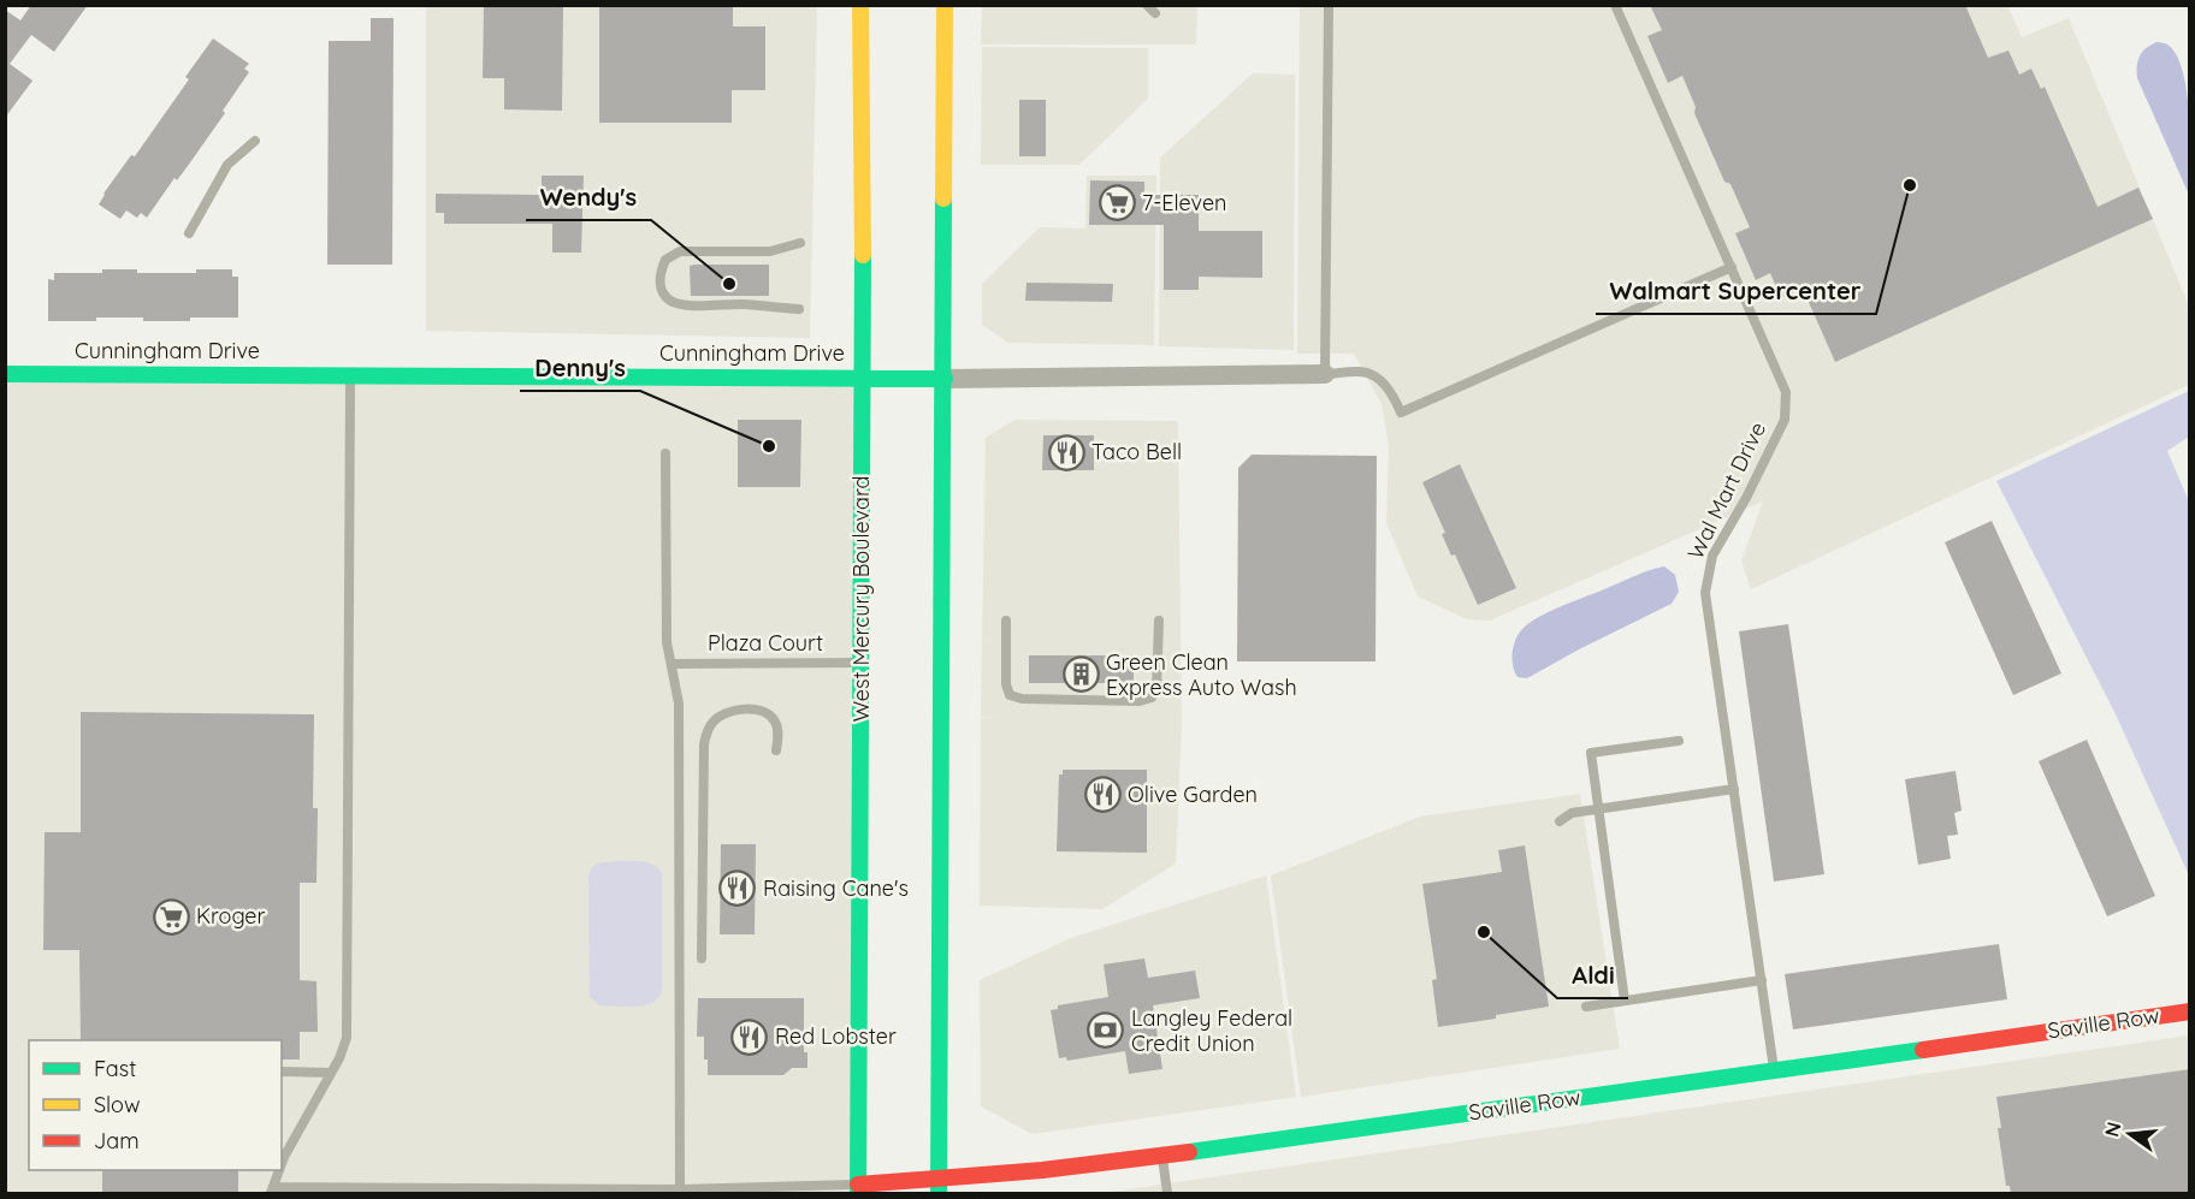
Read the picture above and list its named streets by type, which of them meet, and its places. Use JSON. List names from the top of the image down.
{
  "streets": {
    "main road": ["Cunningham Drive", "West Mercury Boulevard", "Saville Row"],
    "lane": ["Wal Mart Drive", "Plaza Court"]
  },
  "crossings": [
    ["Cunningham Drive", "West Mercury Boulevard"],
    ["Wal Mart Drive", "Saville Row"],
    ["West Mercury Boulevard", "Plaza Court"],
    ["West Mercury Boulevard", "Saville Row"]
  ],
  "places": {
    "other": [
      "Walmart Supercenter",
      "Wendy's",
      "Denny's",
      "Aldi"
    ],
    "supermarket": ["7-Eleven", "Kroger"],
    "restaurant": [
      "Taco Bell",
      "Olive Garden",
      "Raising Cane's",
      "Red Lobster"
    ],
    "building": ["Green Clean Express Auto Wash"],
    "bank": ["Langley Federal Credit Union"]
  },
  "legend": ["Fast", "Slow", "Jam"],
  "north": "left"
}
